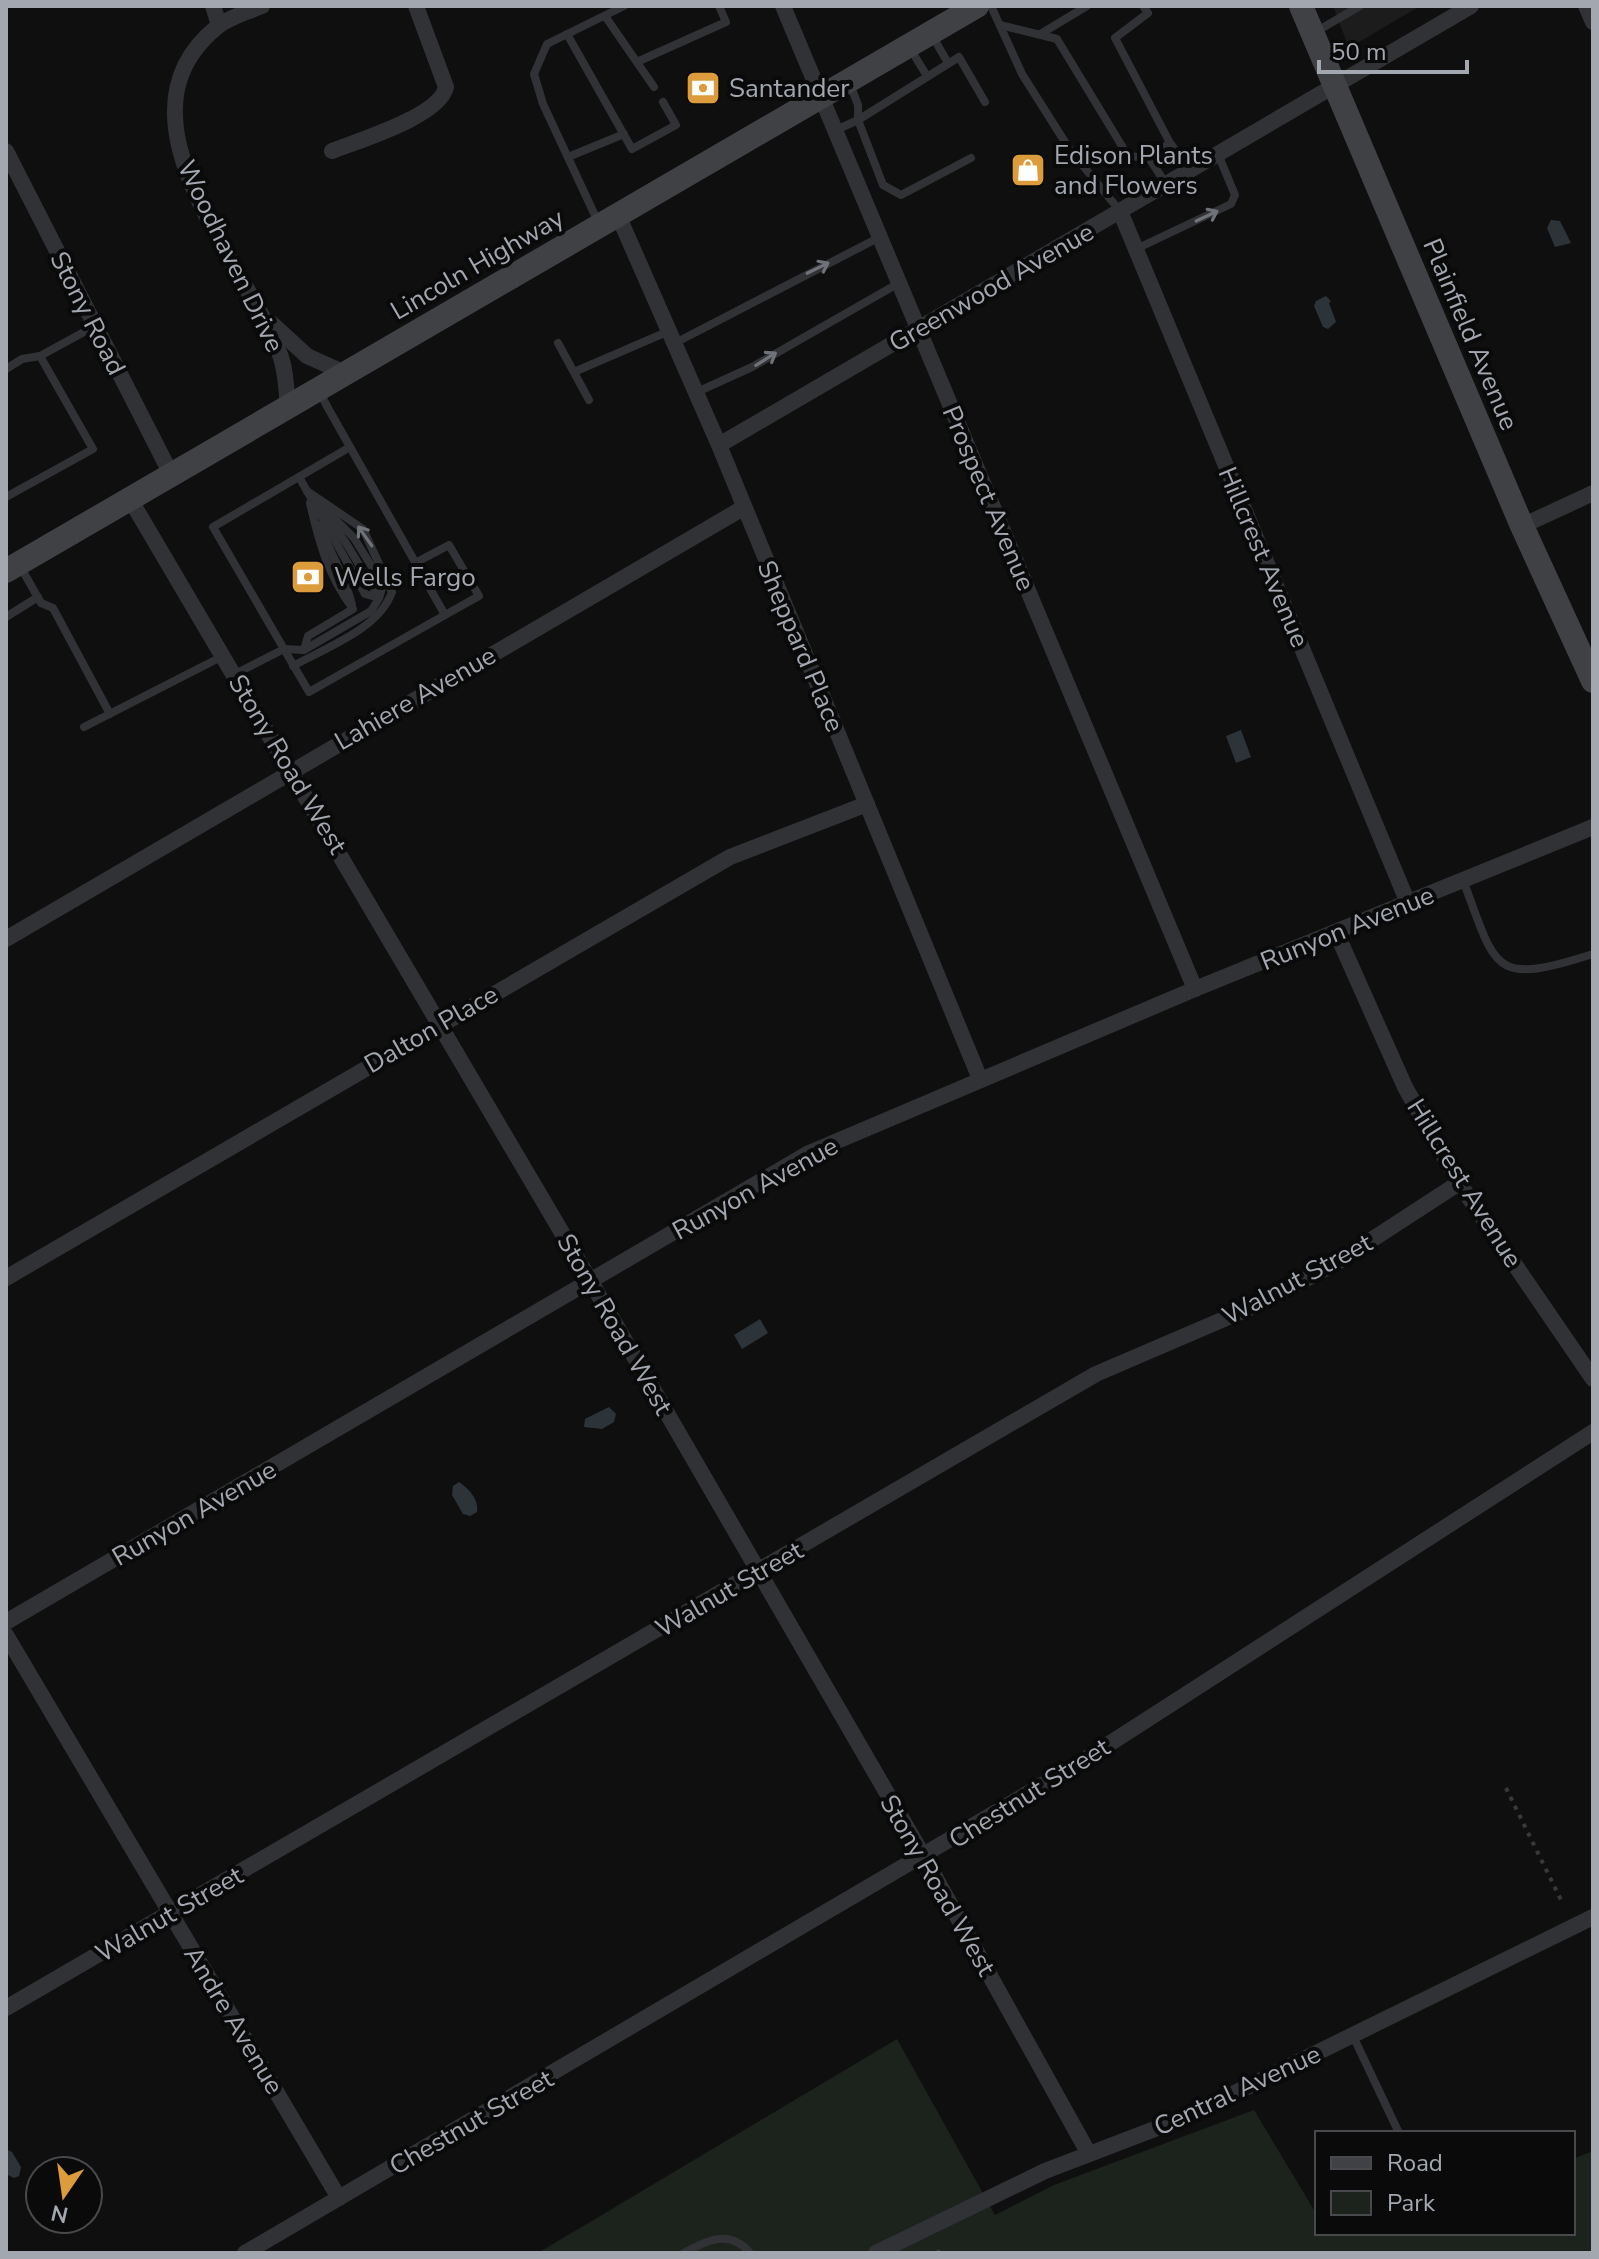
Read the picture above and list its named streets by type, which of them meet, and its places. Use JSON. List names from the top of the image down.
{
  "streets": {
    "main road": ["Lincoln Highway", "Plainfield Avenue"],
    "street": [
      "Woodhaven Drive",
      "Greenwood Avenue",
      "Stony Road",
      "Prospect Avenue",
      "Hillcrest Avenue",
      "Sheppard Place",
      "Lahiere Avenue",
      "Stony Road West",
      "Runyon Avenue",
      "Dalton Place",
      "Walnut Street",
      "Chestnut Street",
      "Andre Avenue",
      "Central Avenue"
    ]
  },
  "crossings": [
    ["Woodhaven Drive", "Lincoln Highway"],
    ["Lincoln Highway", "Stony Road"],
    ["Lincoln Highway", "Prospect Avenue"],
    ["Lincoln Highway", "Sheppard Place"],
    ["Lincoln Highway", "Stony Road West"],
    ["Greenwood Avenue", "Plainfield Avenue"],
    ["Greenwood Avenue", "Prospect Avenue"],
    ["Greenwood Avenue", "Hillcrest Avenue"],
    ["Greenwood Avenue", "Sheppard Place"],
    ["Prospect Avenue", "Runyon Avenue"],
    ["Hillcrest Avenue", "Runyon Avenue"],
    ["Hillcrest Avenue", "Walnut Street"],
    ["Sheppard Place", "Lahiere Avenue"],
    ["Sheppard Place", "Runyon Avenue"],
    ["Sheppard Place", "Dalton Place"],
    ["Lahiere Avenue", "Stony Road West"],
    ["Stony Road West", "Runyon Avenue"],
    ["Stony Road West", "Dalton Place"],
    ["Stony Road West", "Walnut Street"],
    ["Stony Road West", "Chestnut Street"],
    ["Stony Road West", "Central Avenue"],
    ["Walnut Street", "Andre Avenue"],
    ["Chestnut Street", "Andre Avenue"]
  ],
  "places": {
    "bank": ["Santander", "Wells Fargo"],
    "shop": ["Edison Plants and Flowers"]
  },
  "legend": ["Road", "Park"],
  "scale_bar": "50 m",
  "north": "bottom"
}
